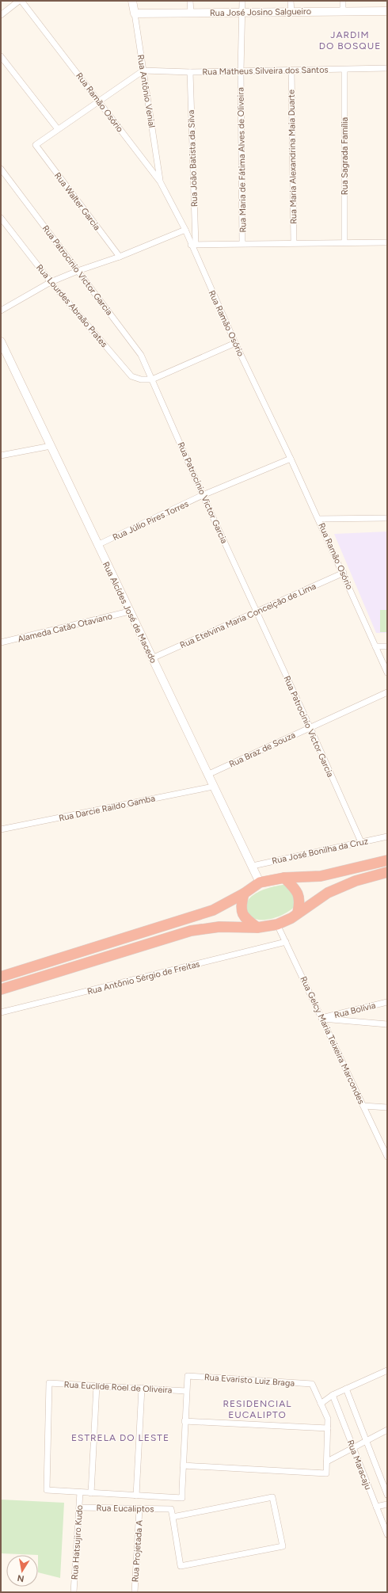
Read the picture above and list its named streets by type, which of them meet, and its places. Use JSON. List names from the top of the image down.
{
  "streets": {
    "street": [
      "Rua José Josino Salgueiro",
      "Rua Matheus Silveira dos Santos",
      "Rua Antônio Venial",
      "Rua Ramão Osório",
      "Rua Sagrada Família",
      "Rua Maria Alexandrina Maia Duarte",
      "Rua João Batista da Silva",
      "Rua Maria de Fátima Alves de Oliveira",
      "Rua Walter Garcia",
      "Rua Patrocinio Victor Garcia",
      "Rua Lourdes Abraão Prates",
      "Rua Júlio Pires Torres",
      "Rua Alcídes José de Macedo",
      "Rua Etelvina Maria Conceição de Lima",
      "Alameda Catão Otaviano",
      "Rua Braz de Souza",
      "Rua Darcie Raildo Gamba",
      "Rua José Bonilha da Cruz",
      "Rua Antônio Sérgio de Freitas",
      "Rua Bolívia",
      "Rua Gelcy Maria Teixeira Marcondes",
      "Rua Evaristo Luiz Braga",
      "Rua Euclíde Roel de Oliveira",
      "Rua Maracaju",
      "Rua Eucaliptos",
      "Rua Hatsujiro Kudo",
      "Rua Projetada A"
    ]
  },
  "crossings": [
    ["Rua José Josino Salgueiro", "Rua Antônio Venial"],
    ["Rua José Josino Salgueiro", "Rua Maria de Fátima Alves de Oliveira"],
    ["Rua Matheus Silveira dos Santos", "Rua Antônio Venial"],
    ["Rua Matheus Silveira dos Santos", "Rua Sagrada Família"],
    ["Rua Matheus Silveira dos Santos", "Rua Maria Alexandrina Maia Duarte"],
    ["Rua Matheus Silveira dos Santos", "Rua João Batista da Silva"],
    ["Rua Matheus Silveira dos Santos", "Rua Maria de Fátima Alves de Oliveira"],
    ["Rua Antônio Venial", "Rua Ramão Osório"],
    ["Rua Ramão Osório", "Rua João Batista da Silva"],
    ["Rua Ramão Osório", "Rua Júlio Pires Torres"],
    ["Rua Ramão Osório", "Rua Etelvina Maria Conceição de Lima"],
    ["Rua Patrocinio Victor Garcia", "Rua Lourdes Abraão Prates"],
    ["Rua Patrocinio Victor Garcia", "Rua Júlio Pires Torres"],
    ["Rua Patrocinio Victor Garcia", "Rua Etelvina Maria Conceição de Lima"],
    ["Rua Patrocinio Victor Garcia", "Rua Braz de Souza"],
    ["Rua Patrocinio Victor Garcia", "Rua José Bonilha da Cruz"],
    ["Rua Júlio Pires Torres", "Rua Alcídes José de Macedo"],
    ["Rua Alcídes José de Macedo", "Rua Etelvina Maria Conceição de Lima"],
    ["Rua Alcídes José de Macedo", "Alameda Catão Otaviano"],
    ["Rua Alcídes José de Macedo", "Rua Braz de Souza"],
    ["Rua Alcídes José de Macedo", "Rua Darcie Raildo Gamba"],
    ["Rua Alcídes José de Macedo", "Rua José Bonilha da Cruz"],
    ["Rua Alcídes José de Macedo", "Rua Gelcy Maria Teixeira Marcondes"],
    ["Rua Antônio Sérgio de Freitas", "Rua Gelcy Maria Teixeira Marcondes"],
    ["Rua Bolívia", "Rua Gelcy Maria Teixeira Marcondes"],
    ["Rua Evaristo Luiz Braga", "Rua Euclíde Roel de Oliveira"],
    ["Rua Euclíde Roel de Oliveira", "Rua Hatsujiro Kudo"],
    ["Rua Eucaliptos", "Rua Hatsujiro Kudo"],
    ["Rua Eucaliptos", "Rua Projetada A"]
  ],
  "districts": ["JARDIM DO BOSQUE", "RESIDENCIAL EUCALIPTO", "ESTRELA DO LESTE"],
  "north": "bottom"
}
